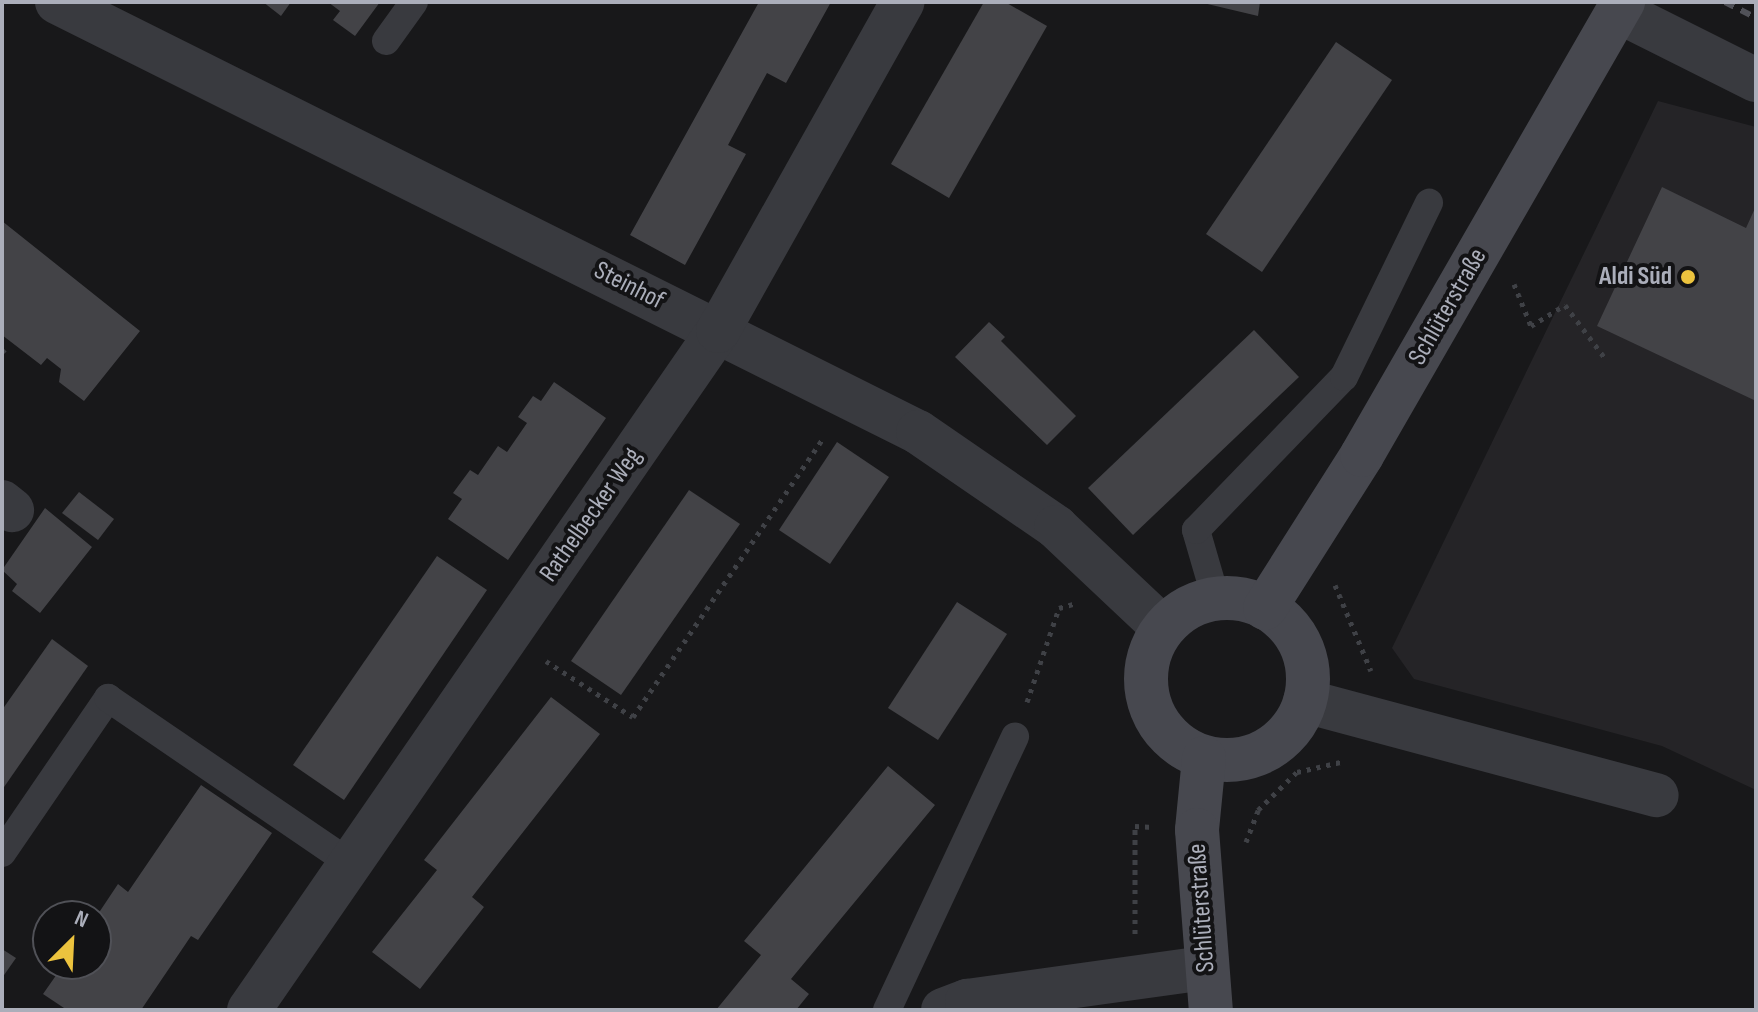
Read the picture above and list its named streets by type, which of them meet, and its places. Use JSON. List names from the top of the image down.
{
  "streets": {
    "street": ["Steinhof", "Schlüterstraße", "Rathelbecker Weg"]
  },
  "crossings": [
    ["Steinhof", "Schlüterstraße"],
    ["Steinhof", "Rathelbecker Weg"]
  ],
  "places": ["Aldi Süd"],
  "north": "top right"
}
